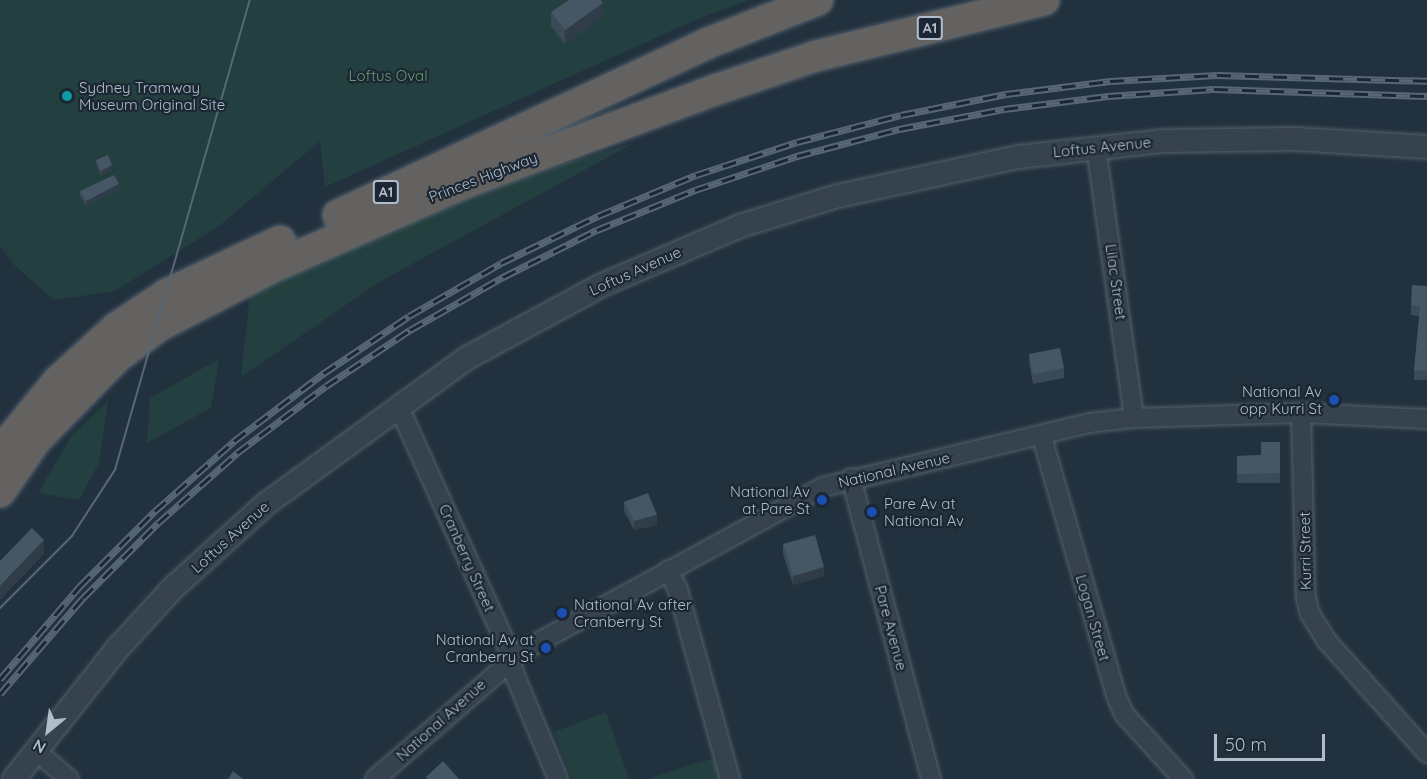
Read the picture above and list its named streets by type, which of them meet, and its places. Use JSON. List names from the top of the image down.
{
  "streets": {
    "highway": ["A1", "Princes Highway"],
    "street": [
      "Loftus Avenue",
      "Lilac Street",
      "National Avenue",
      "Kurri Street",
      "Cranberry Street",
      "Logan Street",
      "Pare Avenue"
    ]
  },
  "crossings": [
    ["Loftus Avenue", "Lilac Street"],
    ["Loftus Avenue", "Cranberry Street"],
    ["Lilac Street", "National Avenue"],
    ["National Avenue", "Kurri Street"],
    ["National Avenue", "Cranberry Street"],
    ["National Avenue", "Logan Street"],
    ["National Avenue", "Pare Avenue"]
  ],
  "parks": ["Loftus Oval"],
  "places": [
    "Sydney Tramway Museum Original Site",
    "National Av opp Kurri St",
    "National Av at Pare St",
    "Pare Av at National Av",
    "National Av after Cranberry St",
    "National Av at Cranberry St"
  ],
  "scale_bar": "50 m",
  "north": "bottom left"
}
